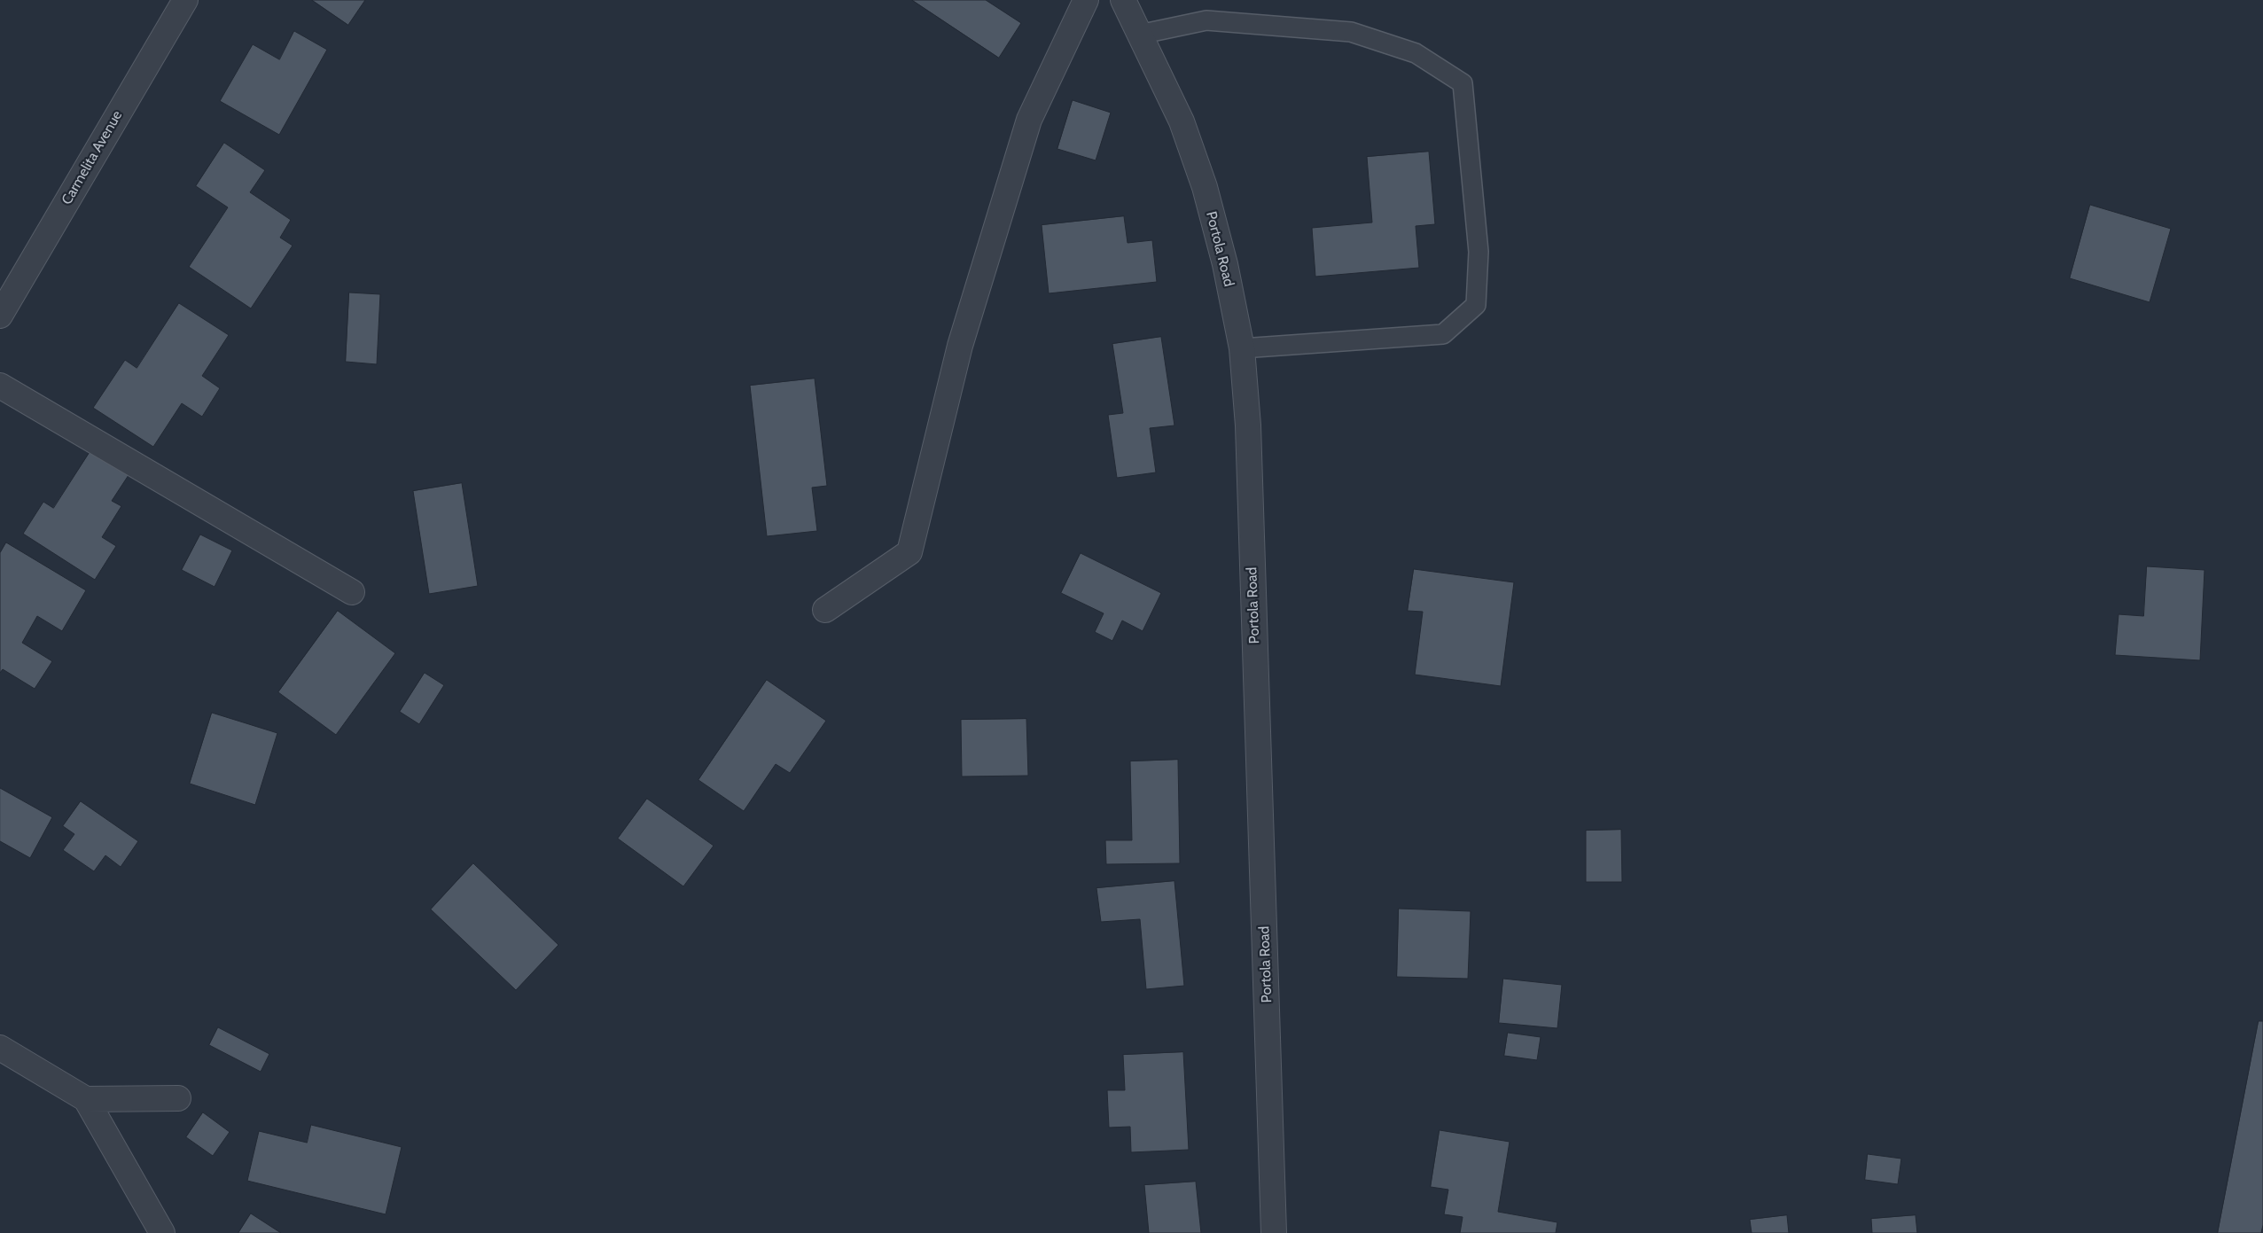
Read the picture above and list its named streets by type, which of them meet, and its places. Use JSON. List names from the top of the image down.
{
  "streets": {
    "street": ["Carmelita Avenue", "Portola Road"]
  }
}
